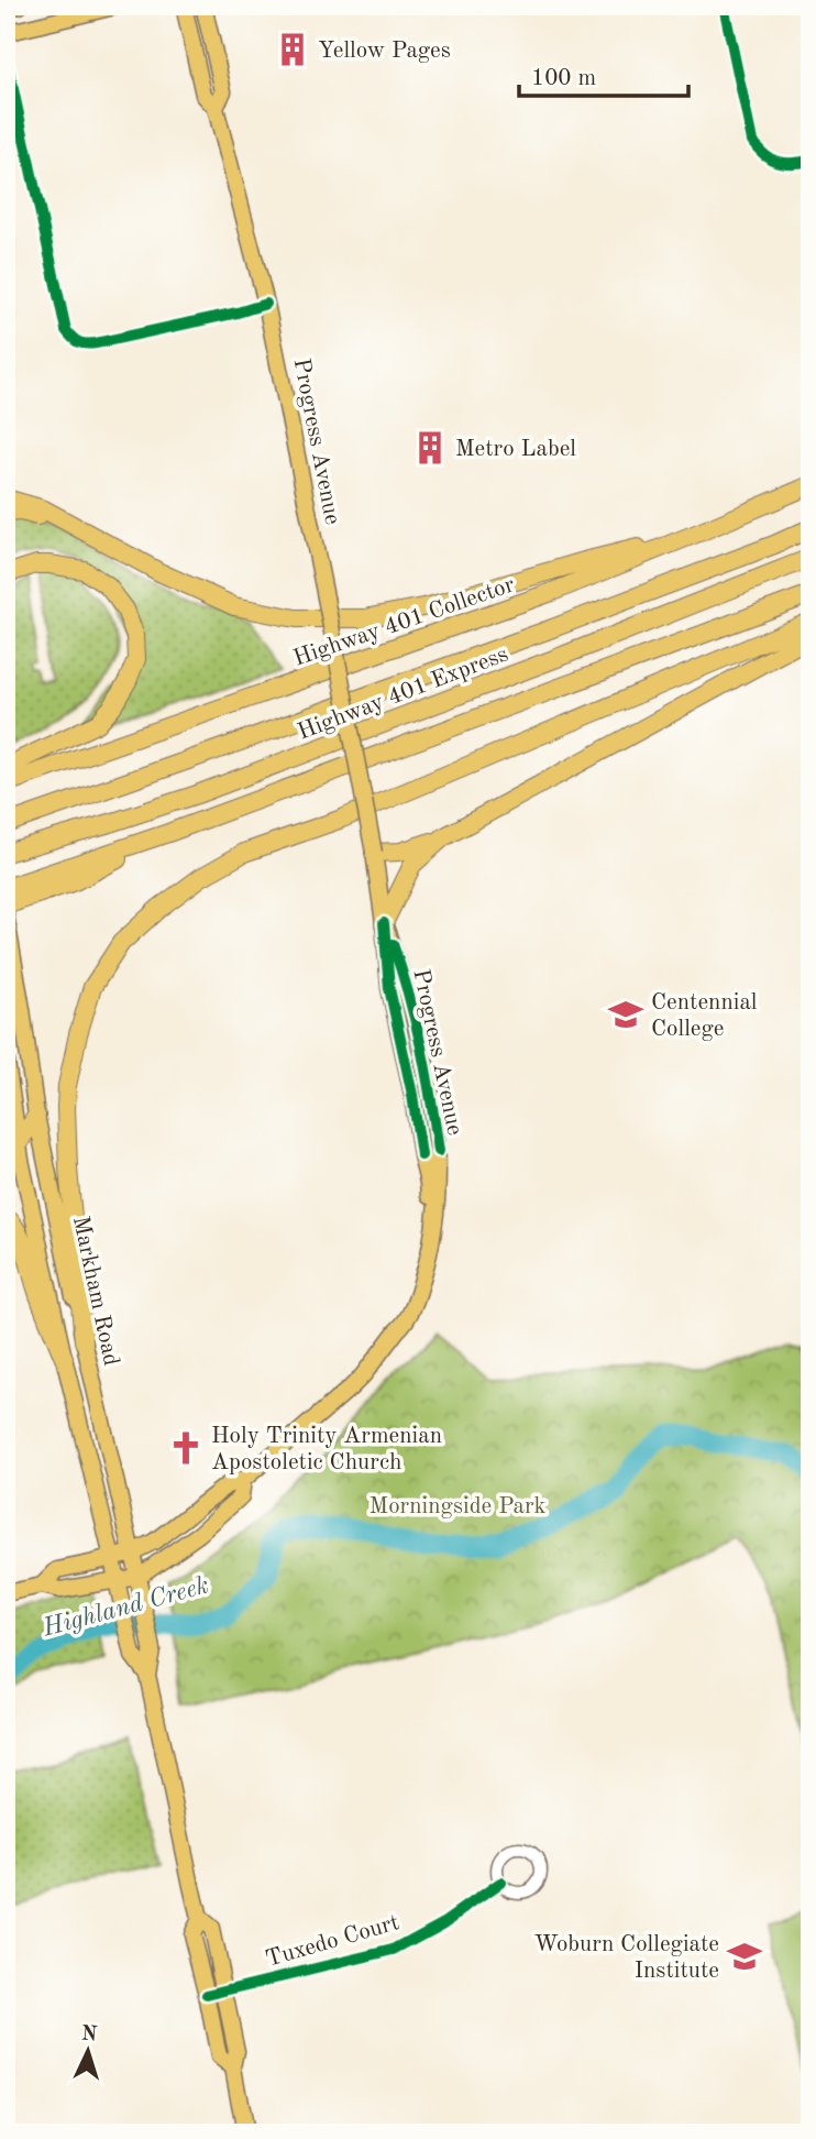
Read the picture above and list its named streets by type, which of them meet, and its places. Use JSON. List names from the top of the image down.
{
  "streets": {
    "highway": ["Highway 401 Collector", "Highway 401 Express"],
    "main road": ["Progress Avenue", "Markham Road"],
    "street": ["Tuxedo Court"]
  },
  "crossings": [
    ["Progress Avenue", "Markham Road"],
    ["Markham Road", "Tuxedo Court"]
  ],
  "water": ["Highland Creek"],
  "parks": ["Morningside Park"],
  "places": {
    "building": ["Yellow Pages", "Metro Label"],
    "school or university": ["Centennial College", "Woburn Collegiate Institute"],
    "church": ["Holy Trinity Armenian Apostoletic Church"]
  },
  "scale_bar": "100 m",
  "north": "top"
}
